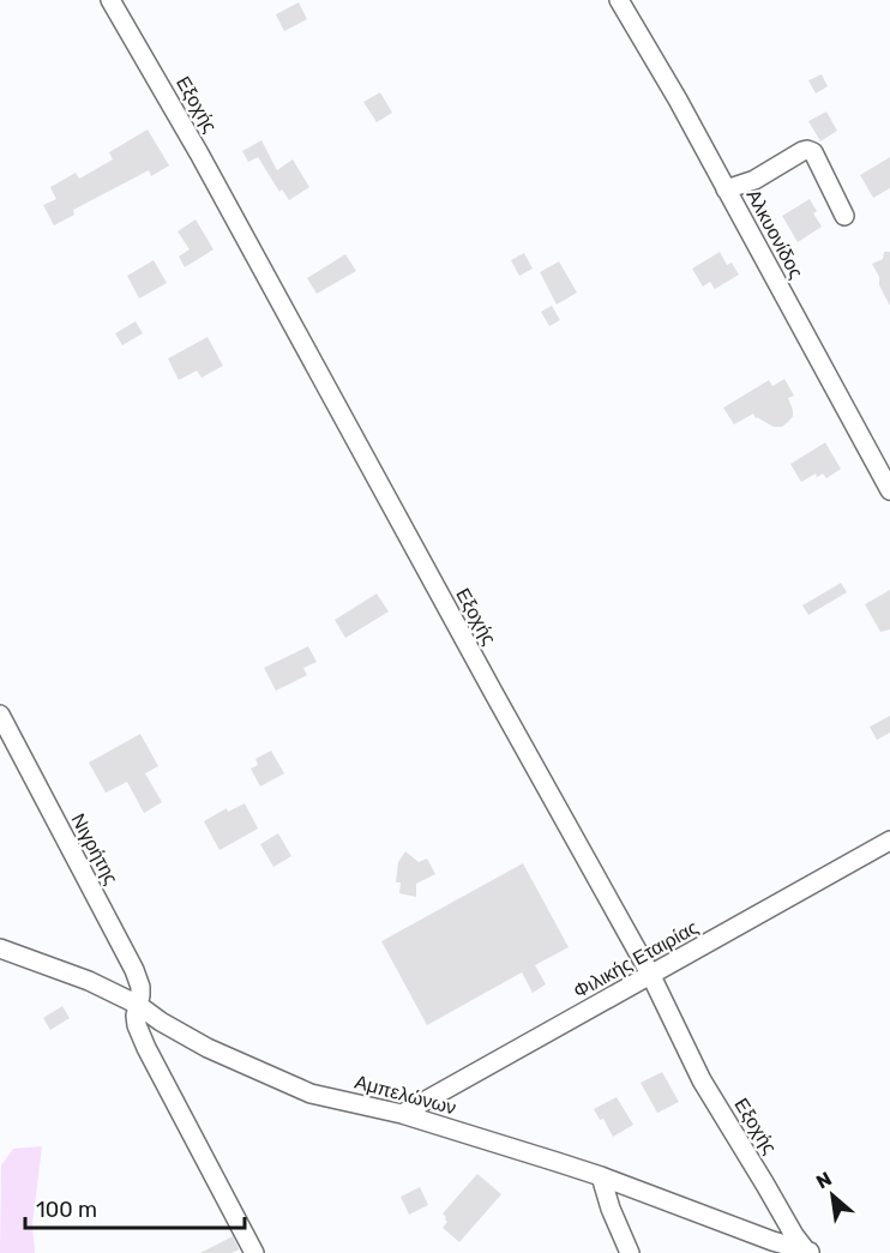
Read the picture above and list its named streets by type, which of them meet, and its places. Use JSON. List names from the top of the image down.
{
  "streets": {
    "street": [
      "Εξοχής",
      "Αλκυονίδος",
      "Νιγρήτης",
      "Φιλικής Εταιρίας",
      "Αμπελώνων"
    ]
  },
  "crossings": [
    ["Εξοχής", "Φιλικής Εταιρίας"],
    ["Εξοχής", "Αμπελώνων"],
    ["Νιγρήτης", "Αμπελώνων"],
    ["Φιλικής Εταιρίας", "Αμπελώνων"]
  ],
  "scale_bar": "100 m",
  "north": "top left"
}
